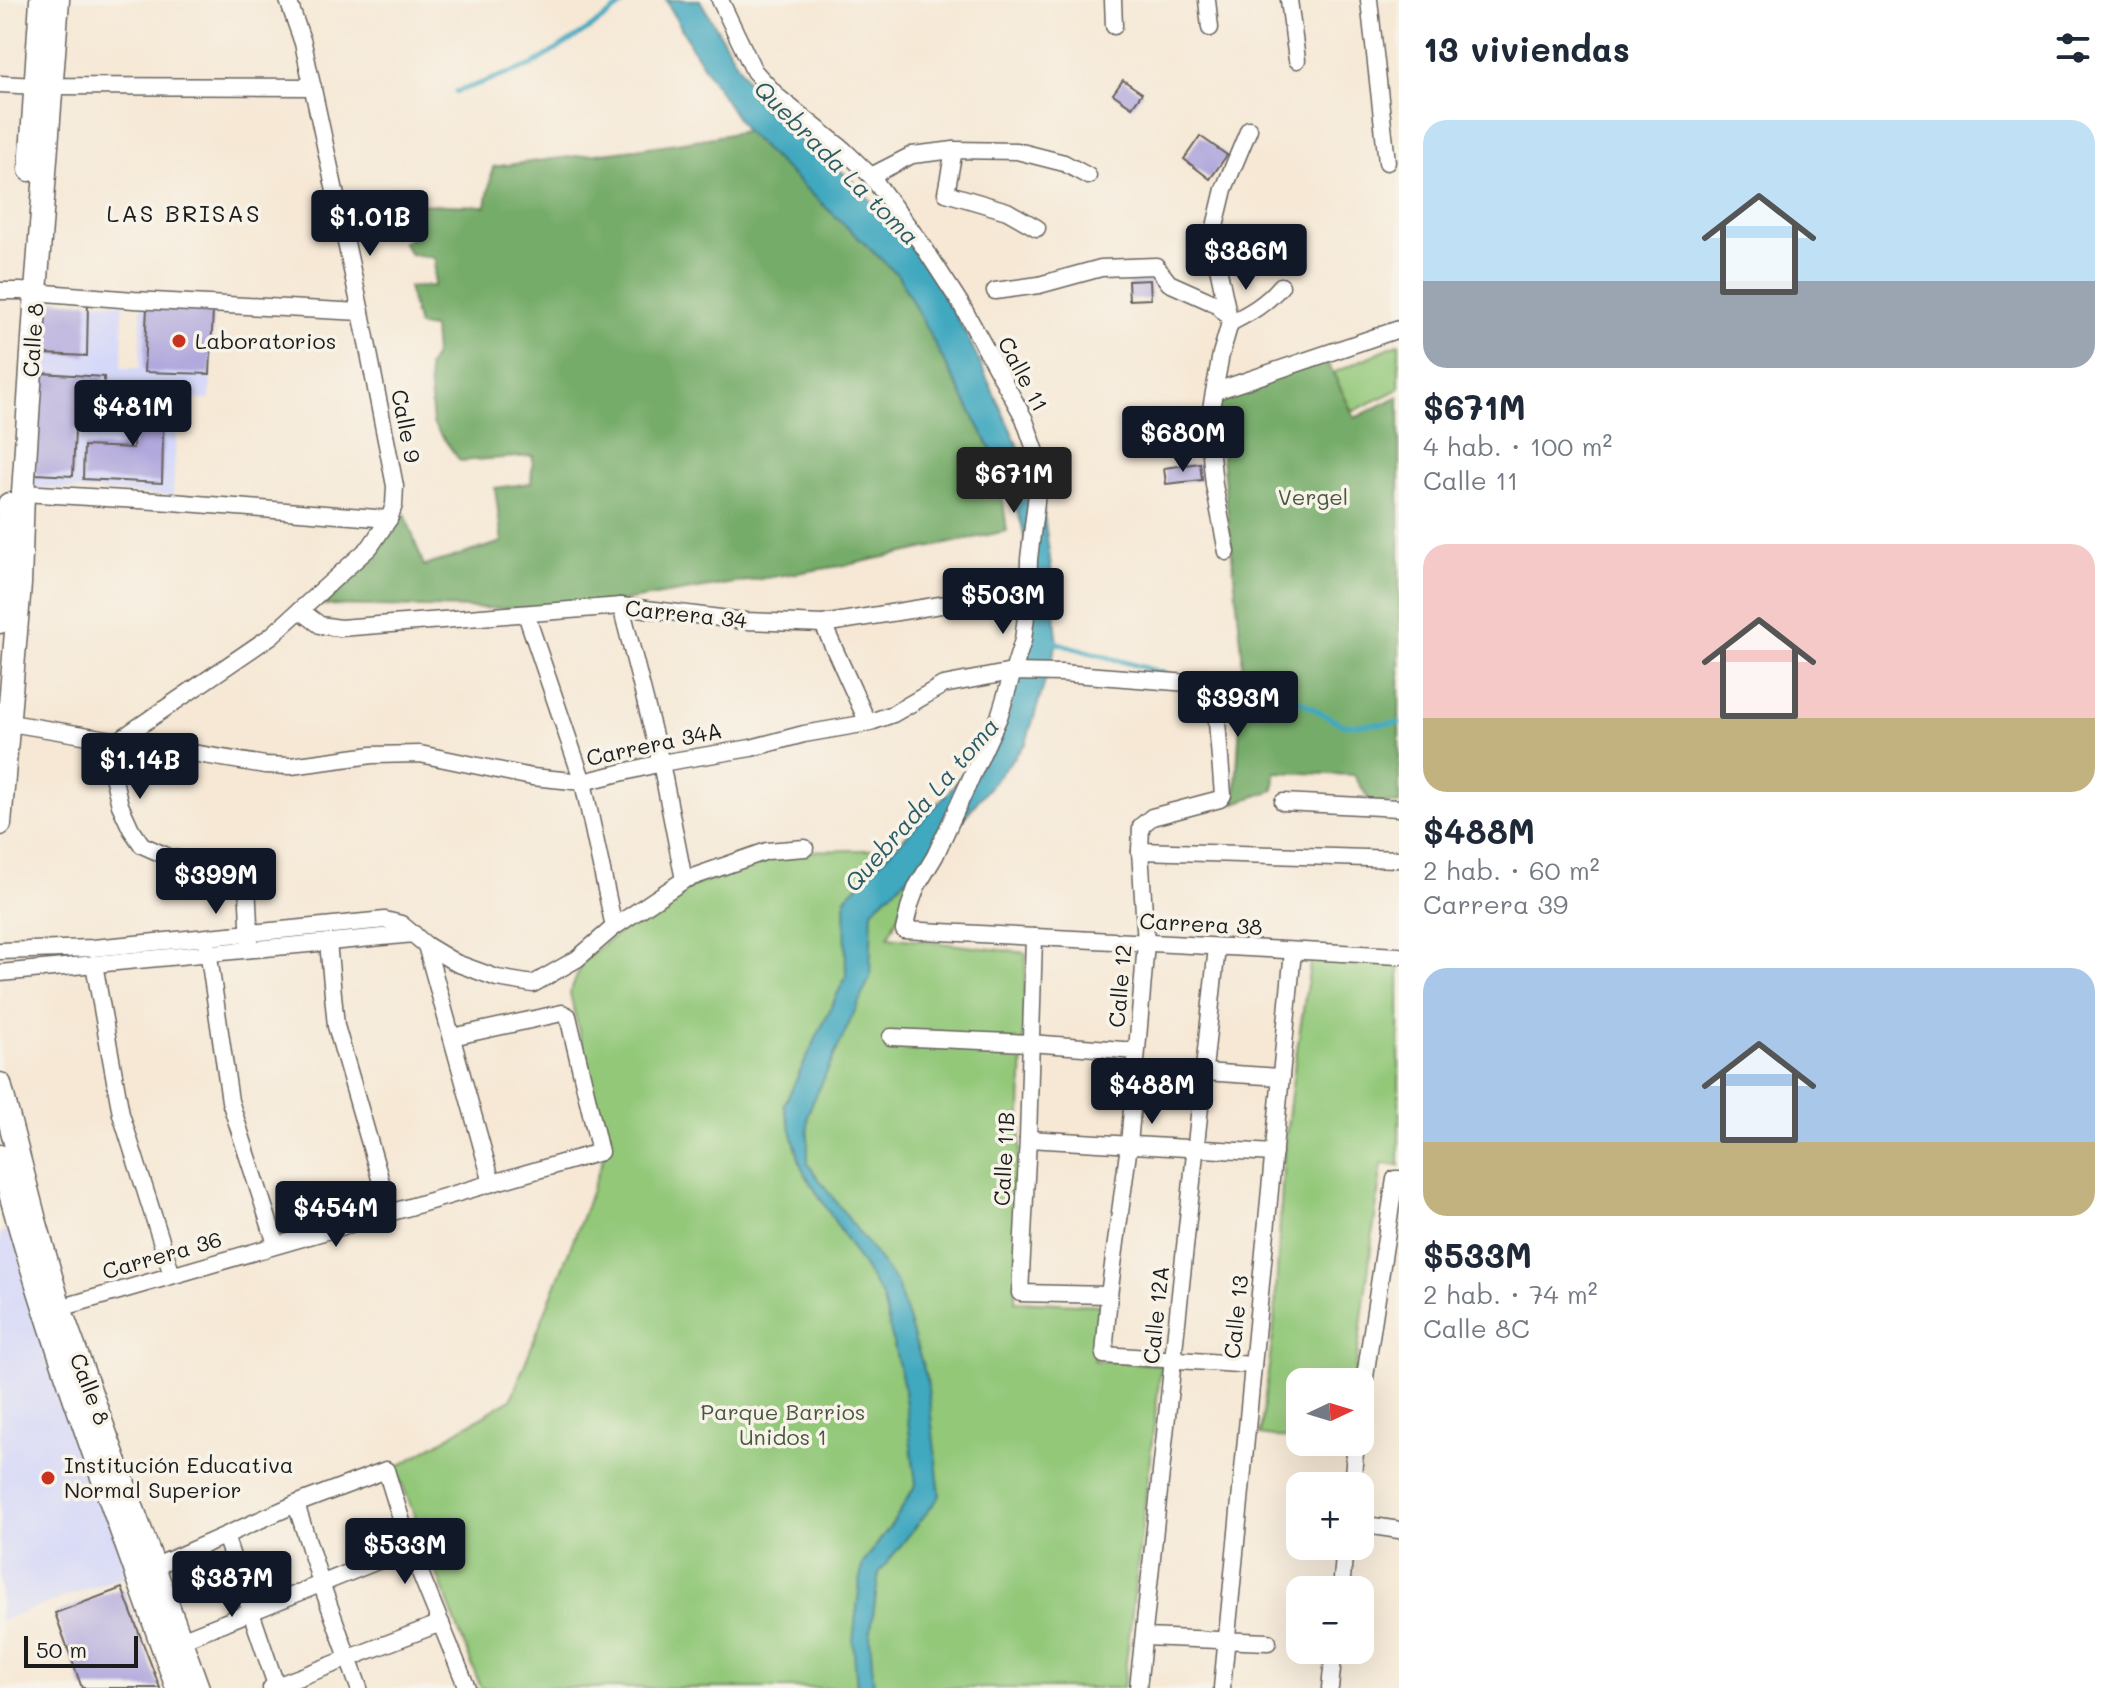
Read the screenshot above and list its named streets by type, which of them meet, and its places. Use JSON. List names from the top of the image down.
{
  "streets": {
    "main road": ["Calle 8"],
    "street": [
      "Calle 11",
      "Calle 9",
      "Carrera 34",
      "Carrera 34A",
      "Carrera 38",
      "Calle 12",
      "Calle 11B",
      "Carrera 36",
      "Calle 12A",
      "Calle 13"
    ]
  },
  "crossings": [
    ["Calle 8", "Carrera 34A"],
    ["Calle 8", "Carrera 36"],
    ["Calle 11", "Carrera 34"],
    ["Calle 11", "Carrera 34A"],
    ["Calle 11", "Carrera 38"],
    ["Calle 9", "Carrera 34"],
    ["Calle 9", "Carrera 34A"],
    ["Carrera 34A", "Calle 12"],
    ["Carrera 38", "Calle 12"],
    ["Carrera 38", "Calle 11B"],
    ["Carrera 38", "Calle 12A"],
    ["Carrera 38", "Calle 13"],
    ["Calle 12", "Calle 11B"],
    ["Calle 12", "Calle 12A"]
  ],
  "districts": ["LAS BRISAS"],
  "water": ["Quebrada La toma"],
  "parks": ["Vergel", "Parque Barrios Unidos 1"],
  "places": ["Laboratorios", "Institución Educativa Normal Superior"],
  "scale_bar": "50 m",
  "north": "right",
  "page": {
    "heading": "13 viviendas",
    "list": [
      {
        "name": "$671M",
        "note": "4 hab. · 100 m² · Calle 11"
      },
      {
        "name": "$488M",
        "note": "2 hab. · 60 m² · Carrera 39"
      },
      {
        "name": "$533M",
        "note": "2 hab. · 74 m² · Calle 8C"
      }
    ],
    "price": [
      "$1.01B",
      "$386M",
      "$481M",
      "$680M",
      "$671M",
      "$503M",
      "$393M",
      "$1.14B",
      "$399M",
      "$488M",
      "$454M",
      "$533M",
      "$387M"
    ],
    "map_buttons": ["+", "−"],
    "scale": "50 m"
  }
}
